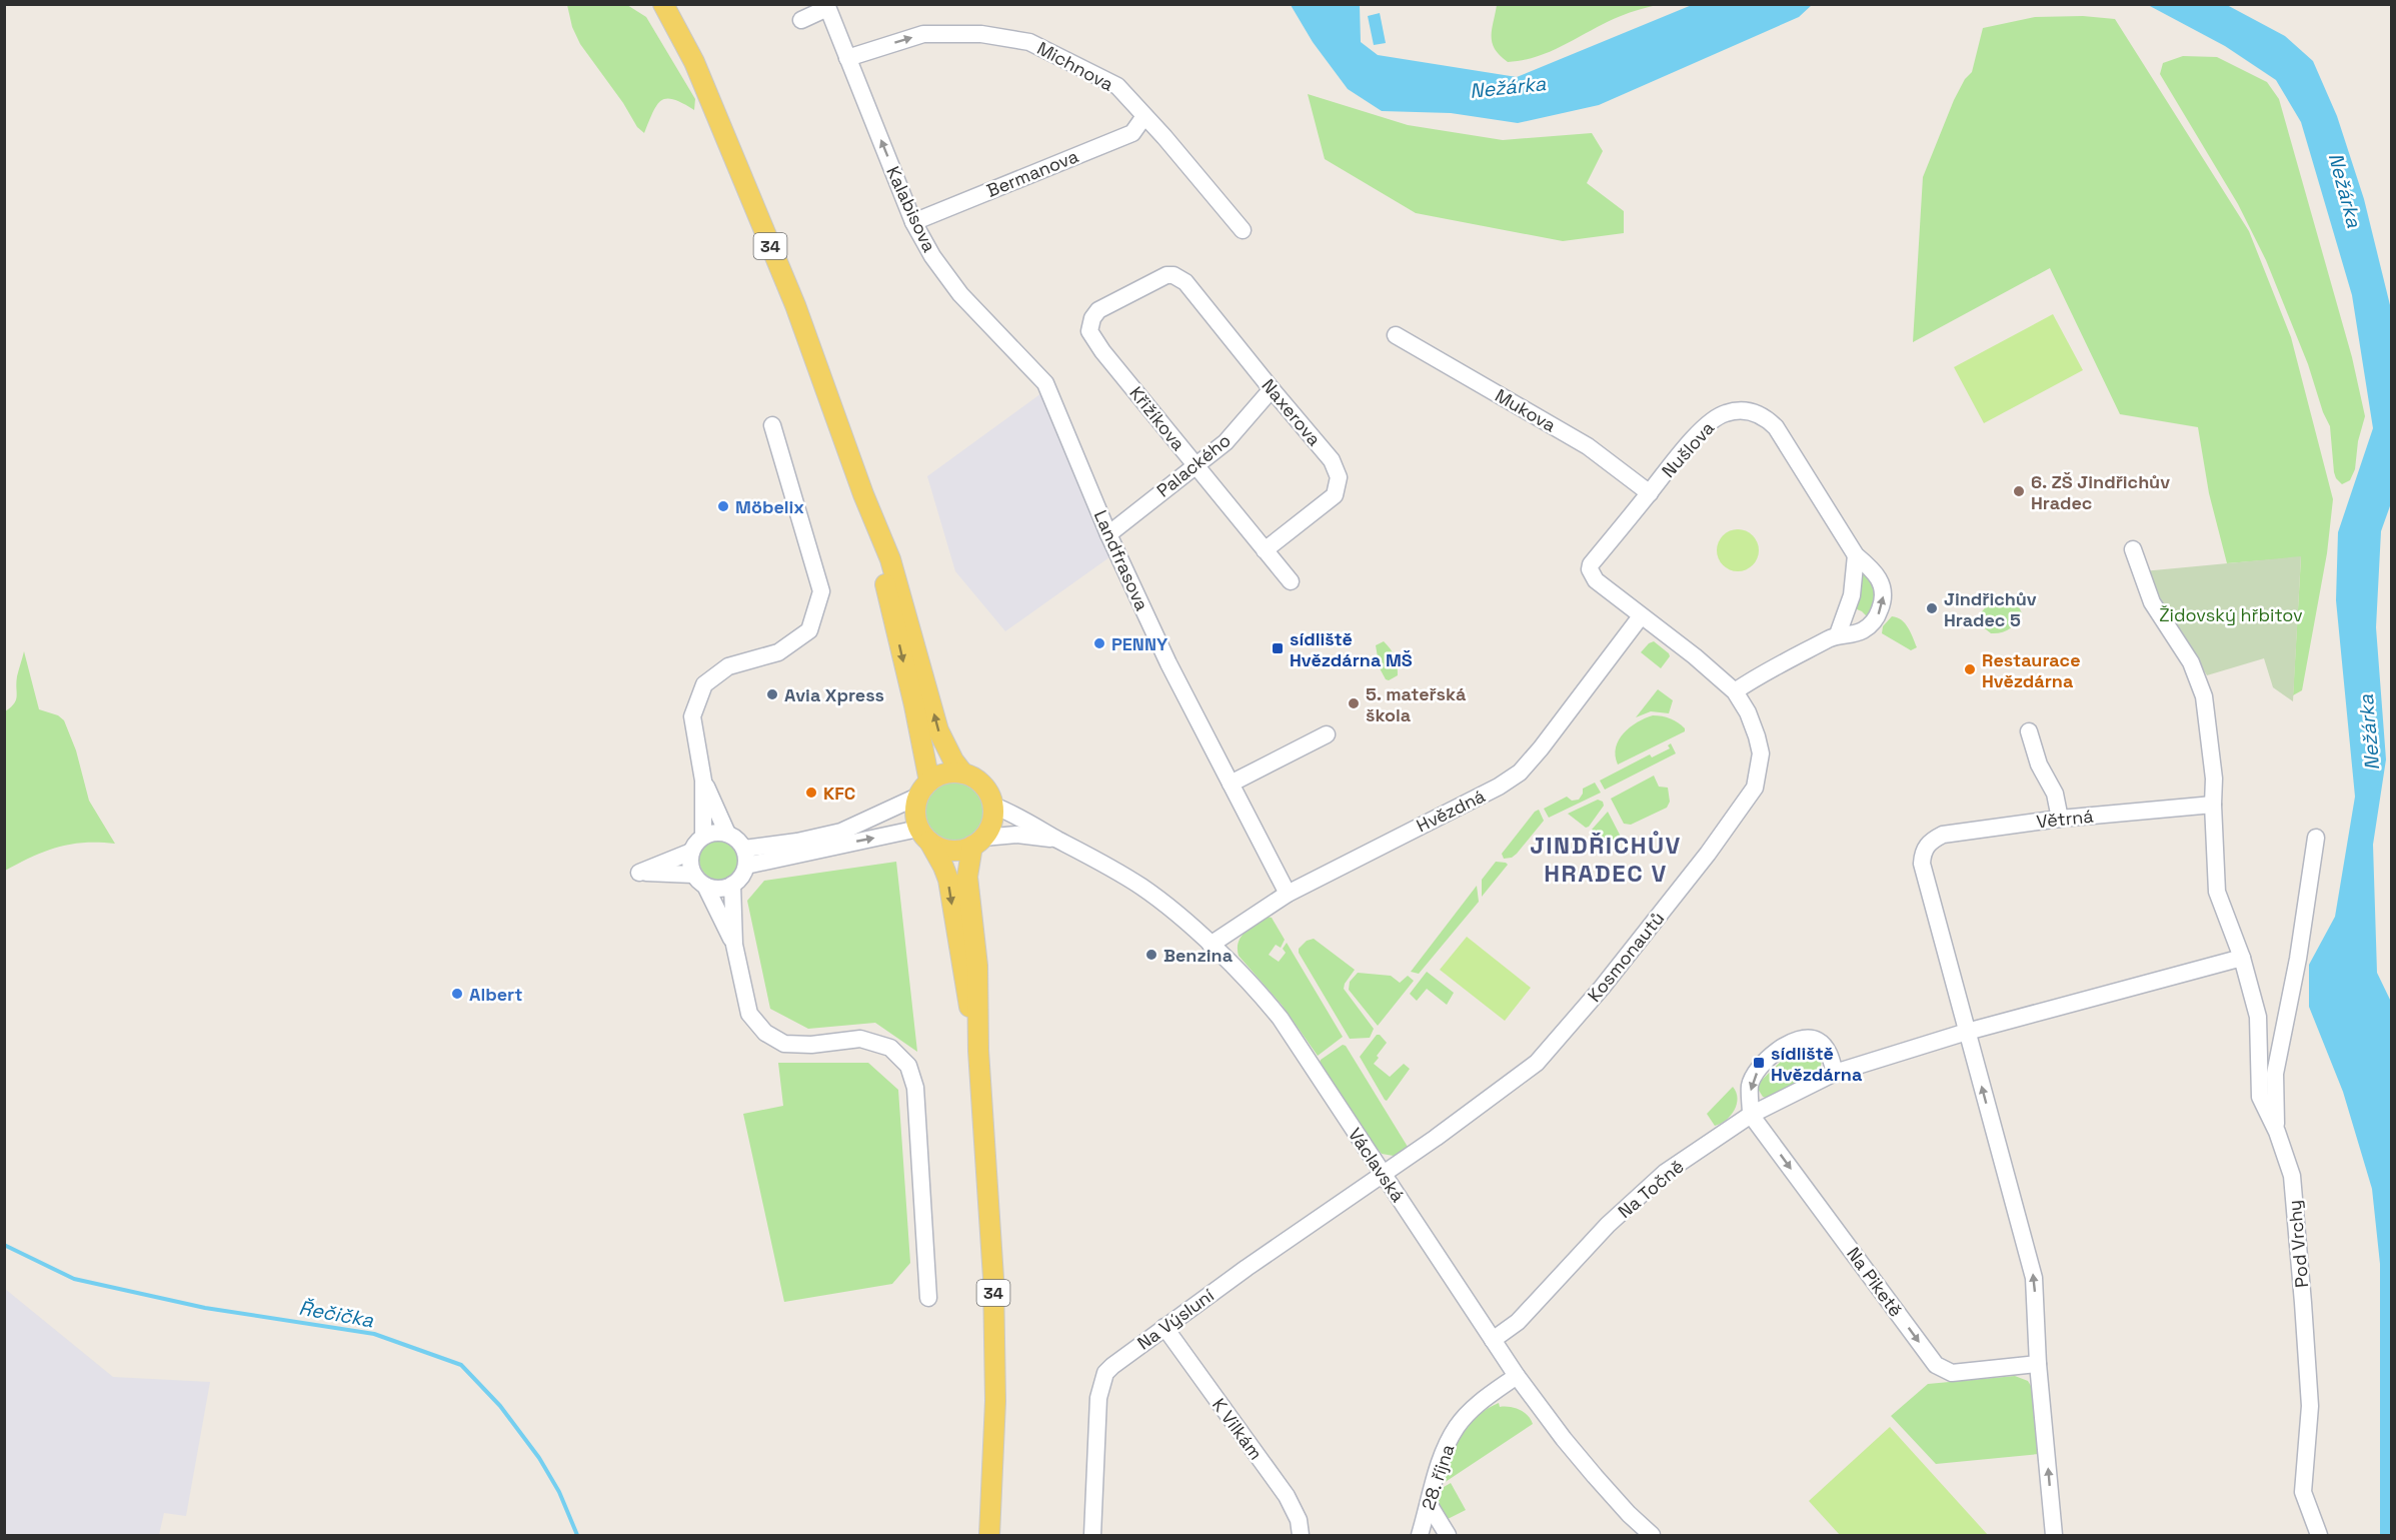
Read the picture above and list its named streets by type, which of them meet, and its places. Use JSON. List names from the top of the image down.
{
  "streets": {
    "main road": ["34"],
    "street": [
      "Michnova",
      "Bermanova",
      "Kalabisova",
      "Mukova",
      "Naxerova",
      "Křižíkova",
      "Nušlova",
      "Palackého",
      "Landfrasova",
      "Hvězdná",
      "Větrná",
      "Kosmonautů",
      "Václavská",
      "Na Točně",
      "Pod Vrchy",
      "Na Piketě",
      "Na Výsluní",
      "K Vilkám",
      "28. října"
    ]
  },
  "crossings": [
    ["Michnova", "Bermanova"],
    ["Michnova", "Kalabisova"],
    ["Bermanova", "Kalabisova"],
    ["Kalabisova", "Landfrasova"],
    ["34", "Václavská"],
    ["Mukova", "Nušlova"],
    ["Naxerova", "Křižíkova"],
    ["Naxerova", "Palackého"],
    ["Křižíkova", "Palackého"],
    ["Nušlova", "Hvězdná"],
    ["Nušlova", "Kosmonautů"],
    ["Palackého", "Landfrasova"],
    ["Landfrasova", "Hvězdná"],
    ["Hvězdná", "Kosmonautů"],
    ["Hvězdná", "Václavská"],
    ["Větrná", "Pod Vrchy"],
    ["Kosmonautů", "Václavská"],
    ["Kosmonautů", "Na Výsluní"],
    ["Václavská", "Na Točně"],
    ["Václavská", "Na Výsluní"],
    ["Václavská", "28. října"],
    ["Na Točně", "Na Piketě"],
    ["Na Výsluní", "K Vilkám"]
  ],
  "one_way": ["Michnova", "Kalabisova", "Na Piketě"],
  "districts": ["JINDŘICHŮV HRADEC V"],
  "water": ["Nežárka", "Řečička"],
  "parks": ["Židovský hřbitov"],
  "places": {
    "other": [
      "6. ZŠ Jindřichův Hradec",
      "Möbelix",
      "Jindřichův Hradec 5",
      "PENNY",
      "Restaurace Hvězdárna",
      "Avia Xpress",
      "5. mateřská škola",
      "KFC",
      "Benzina",
      "Albert"
    ],
    "transit": ["sídliště Hvězdárna MŠ", "sídliště Hvězdárna"]
  }
}
